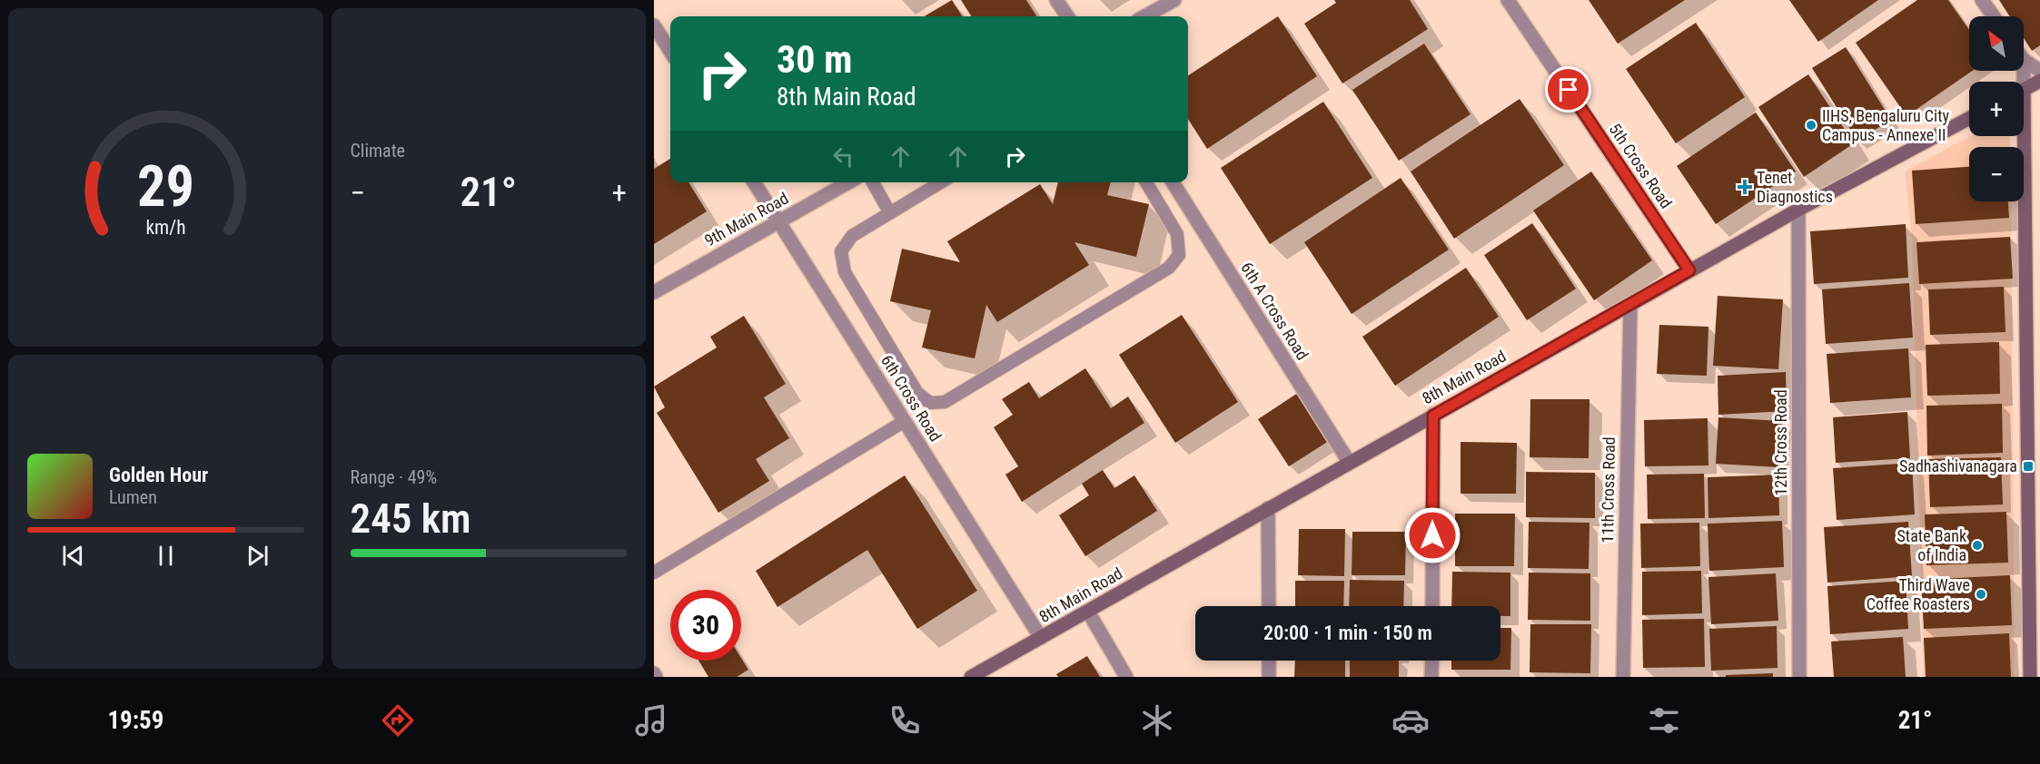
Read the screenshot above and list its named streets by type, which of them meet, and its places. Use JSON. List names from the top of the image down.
{
  "streets": {
    "street": [
      "5th Cross Road",
      "9th Main Road",
      "6th A Cross Road",
      "8th Main Road",
      "6th Cross Road",
      "12th Cross Road",
      "11th Cross Road"
    ]
  },
  "crossings": [
    ["5th Cross Road", "8th Main Road"],
    ["9th Main Road", "6th Cross Road"],
    ["6th A Cross Road", "8th Main Road"],
    ["8th Main Road", "6th Cross Road"],
    ["8th Main Road", "12th Cross Road"],
    ["8th Main Road", "11th Cross Road"]
  ],
  "places": {
    "other": ["IIHS, Bengaluru City Campus - Annexe II", "State Bank of India", "Third Wave Coffee Roasters"],
    "health": ["Tenet Diagnostics"],
    "transit": ["Sadhashivanagara"]
  },
  "north": "top left",
  "page": {
    "tile": [
      "Climate",
      ["Range · 49%", "245 km"]
    ],
    "map_buttons": ["+", "−"],
    "turn": ["30 m", "8th Main Road"],
    "heat": ["−", "21°", "+"],
    "song": ["Golden Hour", "Lumen"],
    "limit": "30",
    "trip": "20:00 · 1 min · 150 m",
    "tabs": ["19:59", "21°"],
    "gauge": ["29", "km/h"]
  }
}
